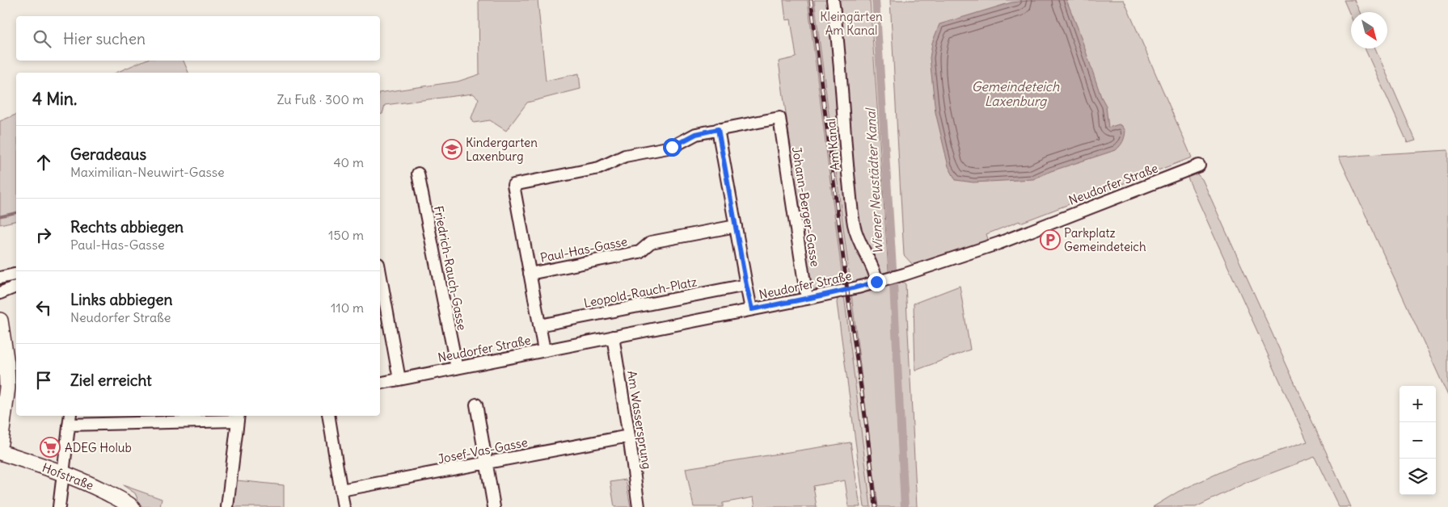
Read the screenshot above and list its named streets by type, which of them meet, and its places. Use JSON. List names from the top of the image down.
{
  "streets": {
    "main road": ["Hofstraße"],
    "street": [
      "Am Kanal",
      "Neudorfer Straße",
      "Johann-Berger-Gasse",
      "Paul-Has-Gasse",
      "Friedrich-Rauch-Gasse",
      "Leopold-Rauch-Platz",
      "Am Wassersprung",
      "Josef-Vas-Gasse"
    ]
  },
  "crossings": [
    ["Am Kanal", "Neudorfer Straße"],
    ["Neudorfer Straße", "Johann-Berger-Gasse"],
    ["Neudorfer Straße", "Friedrich-Rauch-Gasse"],
    ["Neudorfer Straße", "Am Wassersprung"],
    ["Am Wassersprung", "Josef-Vas-Gasse"]
  ],
  "water": ["Gemeindeteich Laxenburg", "Wiener Neustädter Kanal"],
  "parks": ["Kleingärten Am Kanal"],
  "places": {
    "school or university": ["Kindergarten Laxenburg"],
    "parking": ["Parkplatz Gemeindeteich"],
    "supermarket": ["ADEG Holub"]
  },
  "north": "bottom right",
  "page": {
    "search": "Hier suchen",
    "heading": ["4 Min.", "Zu Fuß · 300 m"],
    "list": [
      ["Geradeaus", "Maximilian-Neuwirt-Gasse", "40 m"],
      ["Rechts abbiegen", "Paul-Has-Gasse", "150 m"],
      ["Links abbiegen", "Neudorfer Straße", "110 m"],
      "Ziel erreicht"
    ],
    "map_buttons": ["+", "−"]
  }
}
